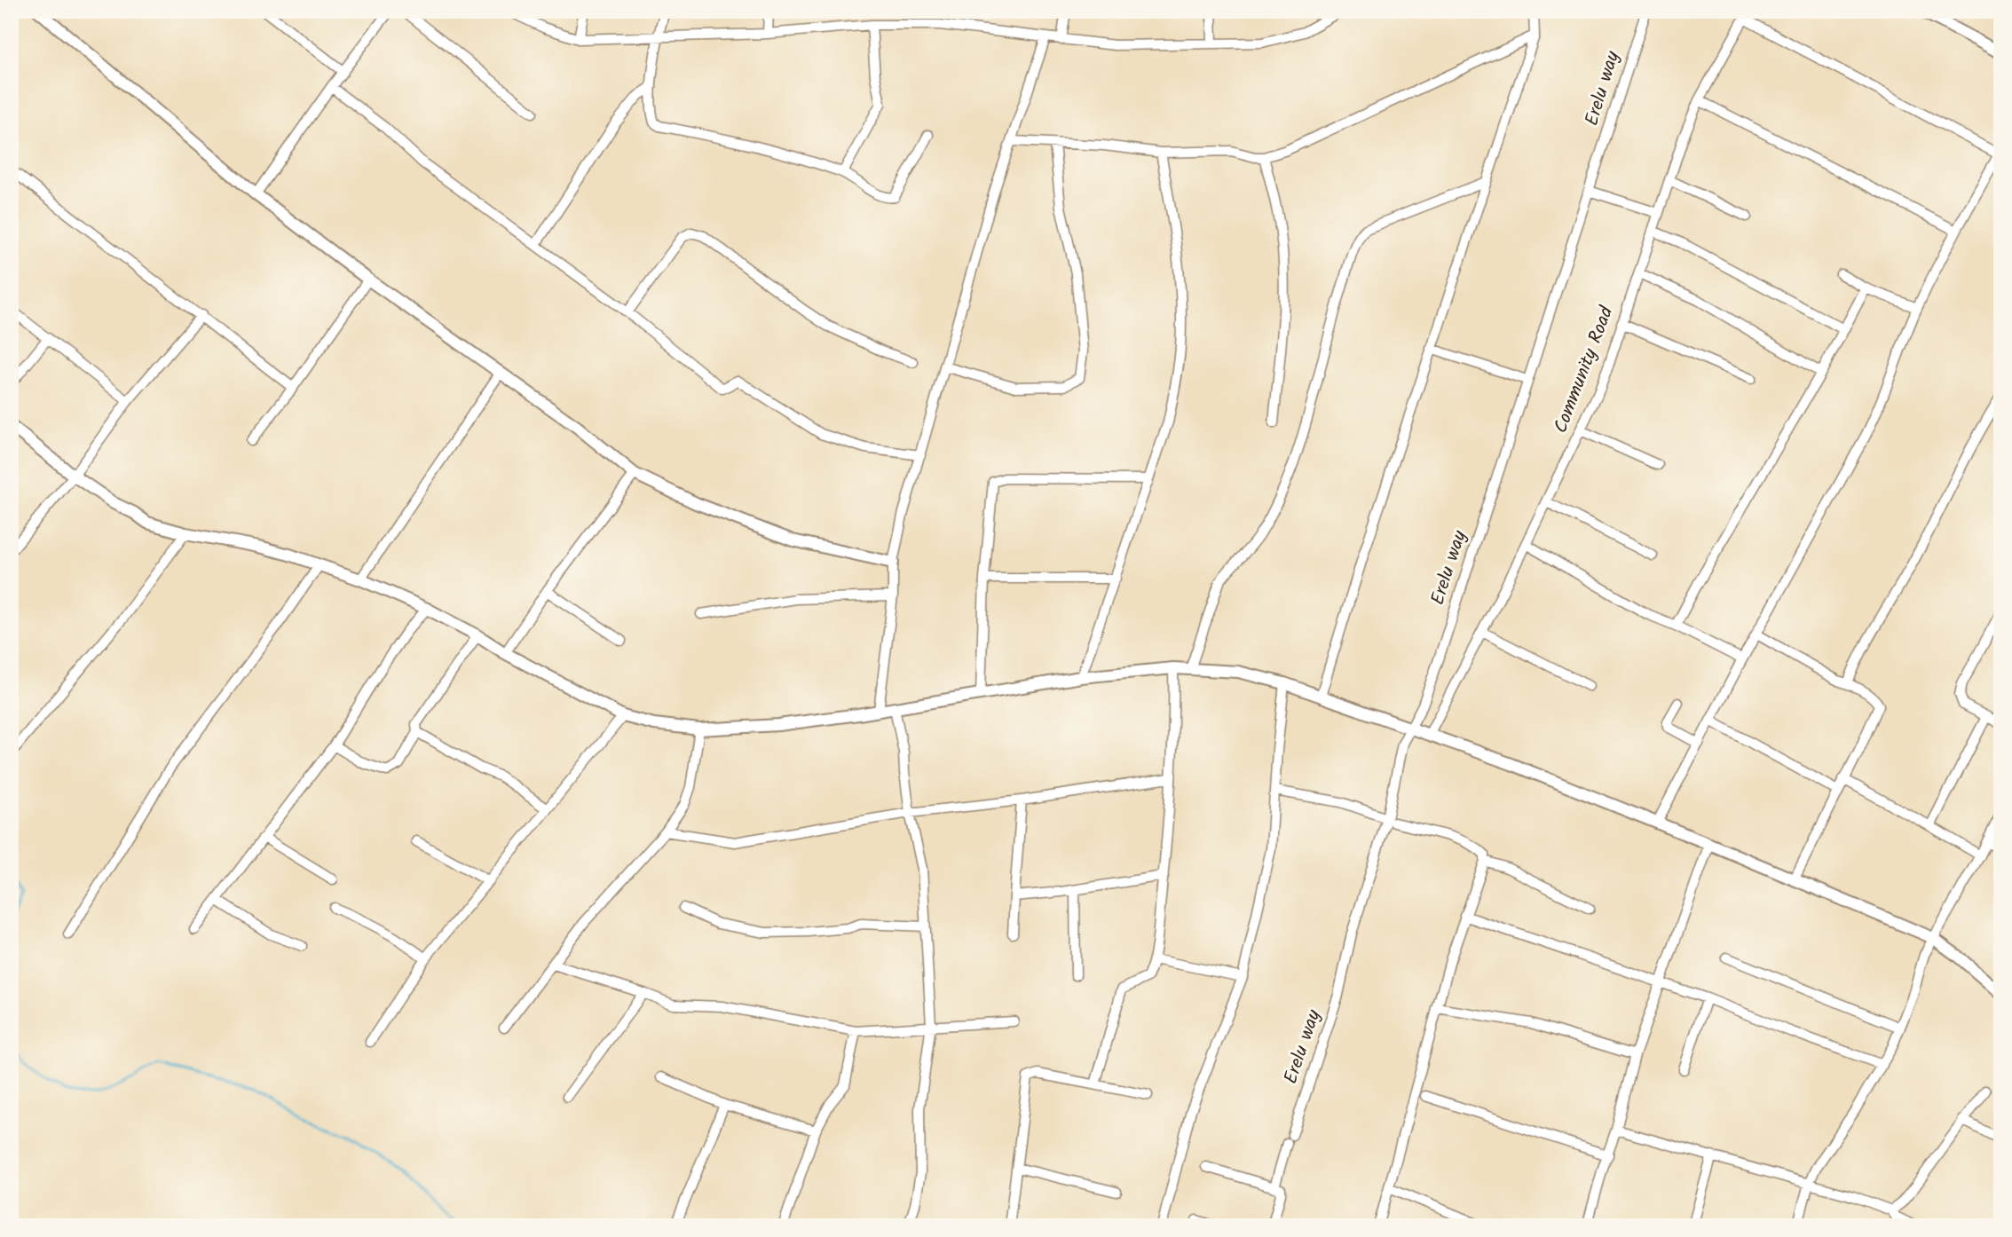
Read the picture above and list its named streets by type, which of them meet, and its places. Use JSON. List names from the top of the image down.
{
  "streets": {
    "street": ["Erelu way", "Community Road"]
  }
}
